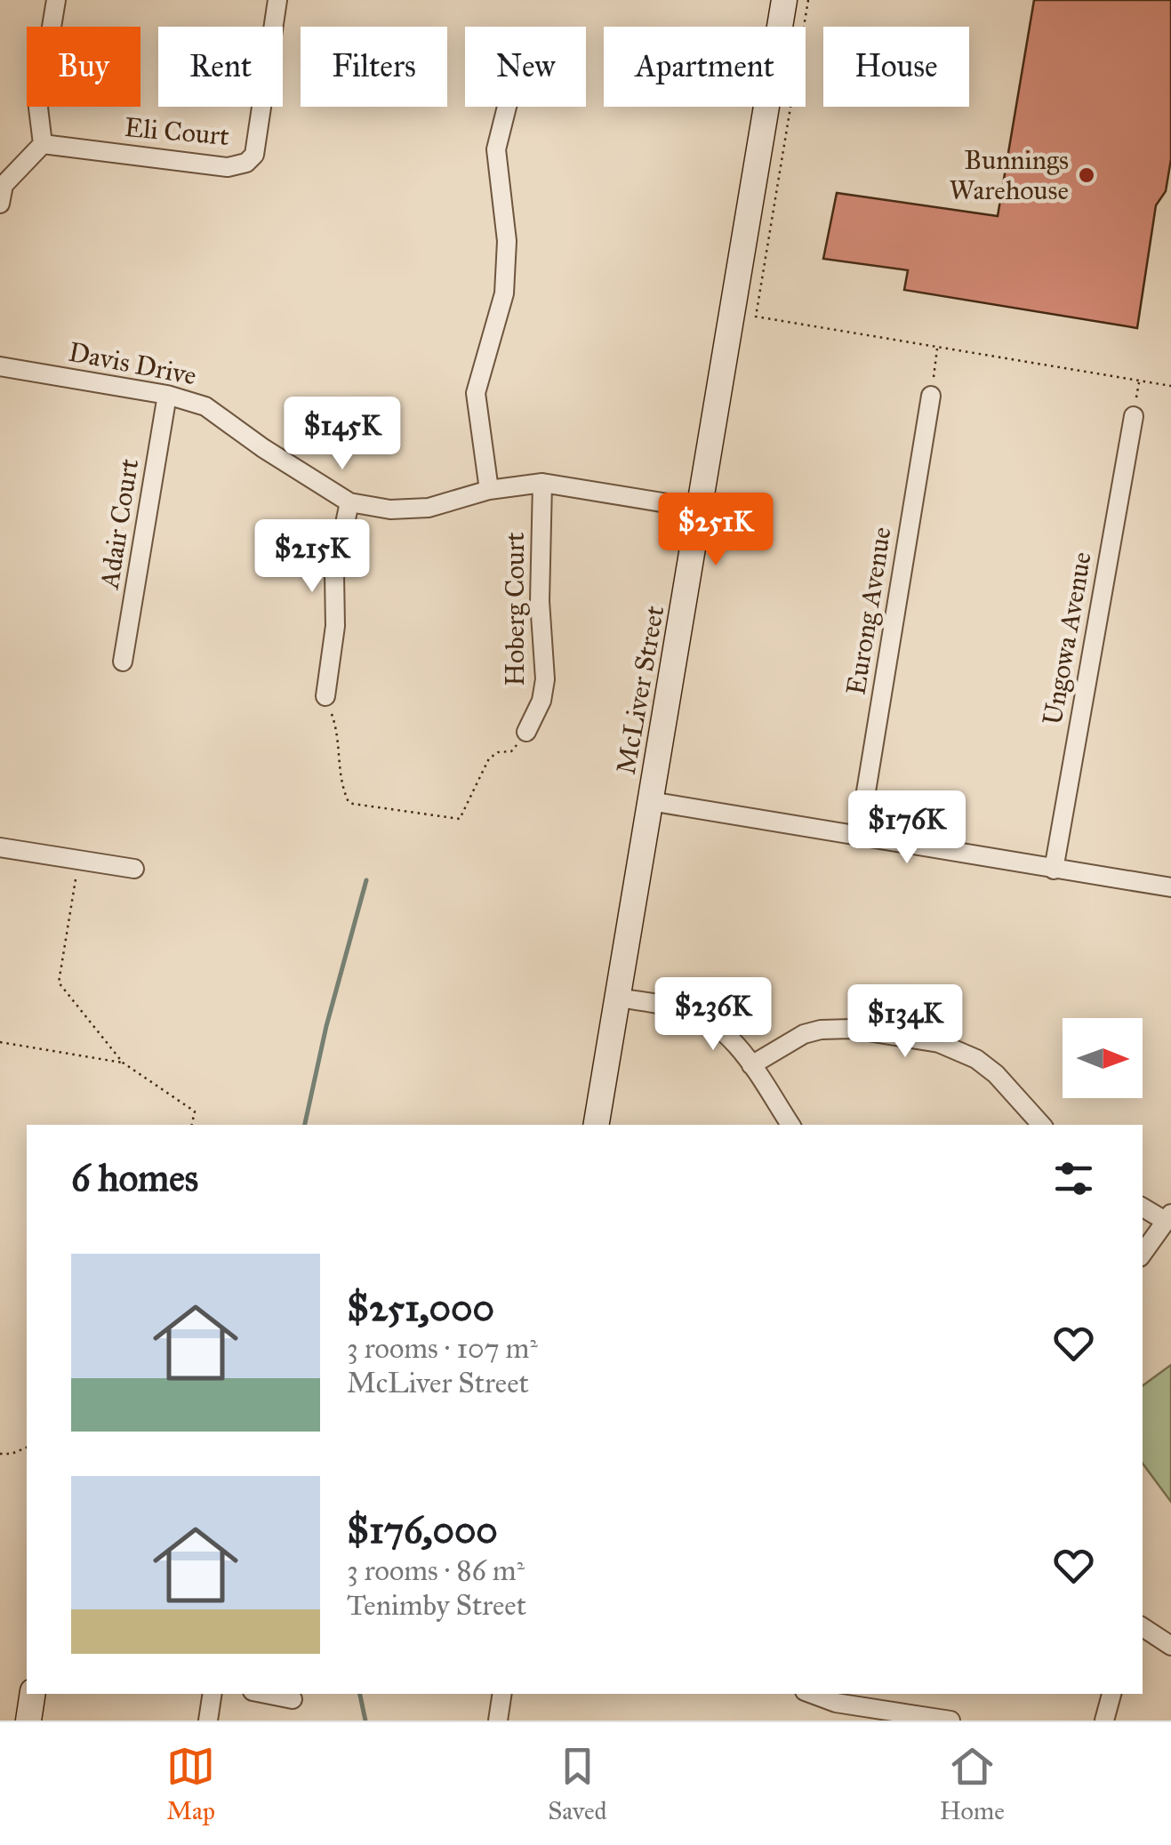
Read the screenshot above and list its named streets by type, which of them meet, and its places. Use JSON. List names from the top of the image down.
{
  "streets": {
    "street": [
      "Eli Court",
      "Davis Drive",
      "Adair Court",
      "Hoberg Court",
      "Eurong Avenue",
      "Ungowa Avenue",
      "McLiver Street"
    ]
  },
  "crossings": [
    ["Davis Drive", "Adair Court"],
    ["Davis Drive", "Hoberg Court"],
    ["Davis Drive", "McLiver Street"]
  ],
  "places": ["Bunnings Warehouse"],
  "north": "right",
  "page": {
    "chip": [
      "Buy",
      "Rent",
      "Filters",
      "New",
      "Apartment",
      "House"
    ],
    "price": [
      "$145K",
      "$251K",
      "$215K",
      "$176K",
      "$236K",
      "$134K"
    ],
    "heading": "6 homes",
    "list": [
      {
        "name": "$251,000",
        "note": "3 rooms · 107 m² · McLiver Street"
      },
      {
        "name": "$176,000",
        "note": "3 rooms · 86 m² · Tenimby Street"
      }
    ],
    "tabs": ["Map", "Saved", "Home"]
  }
}
